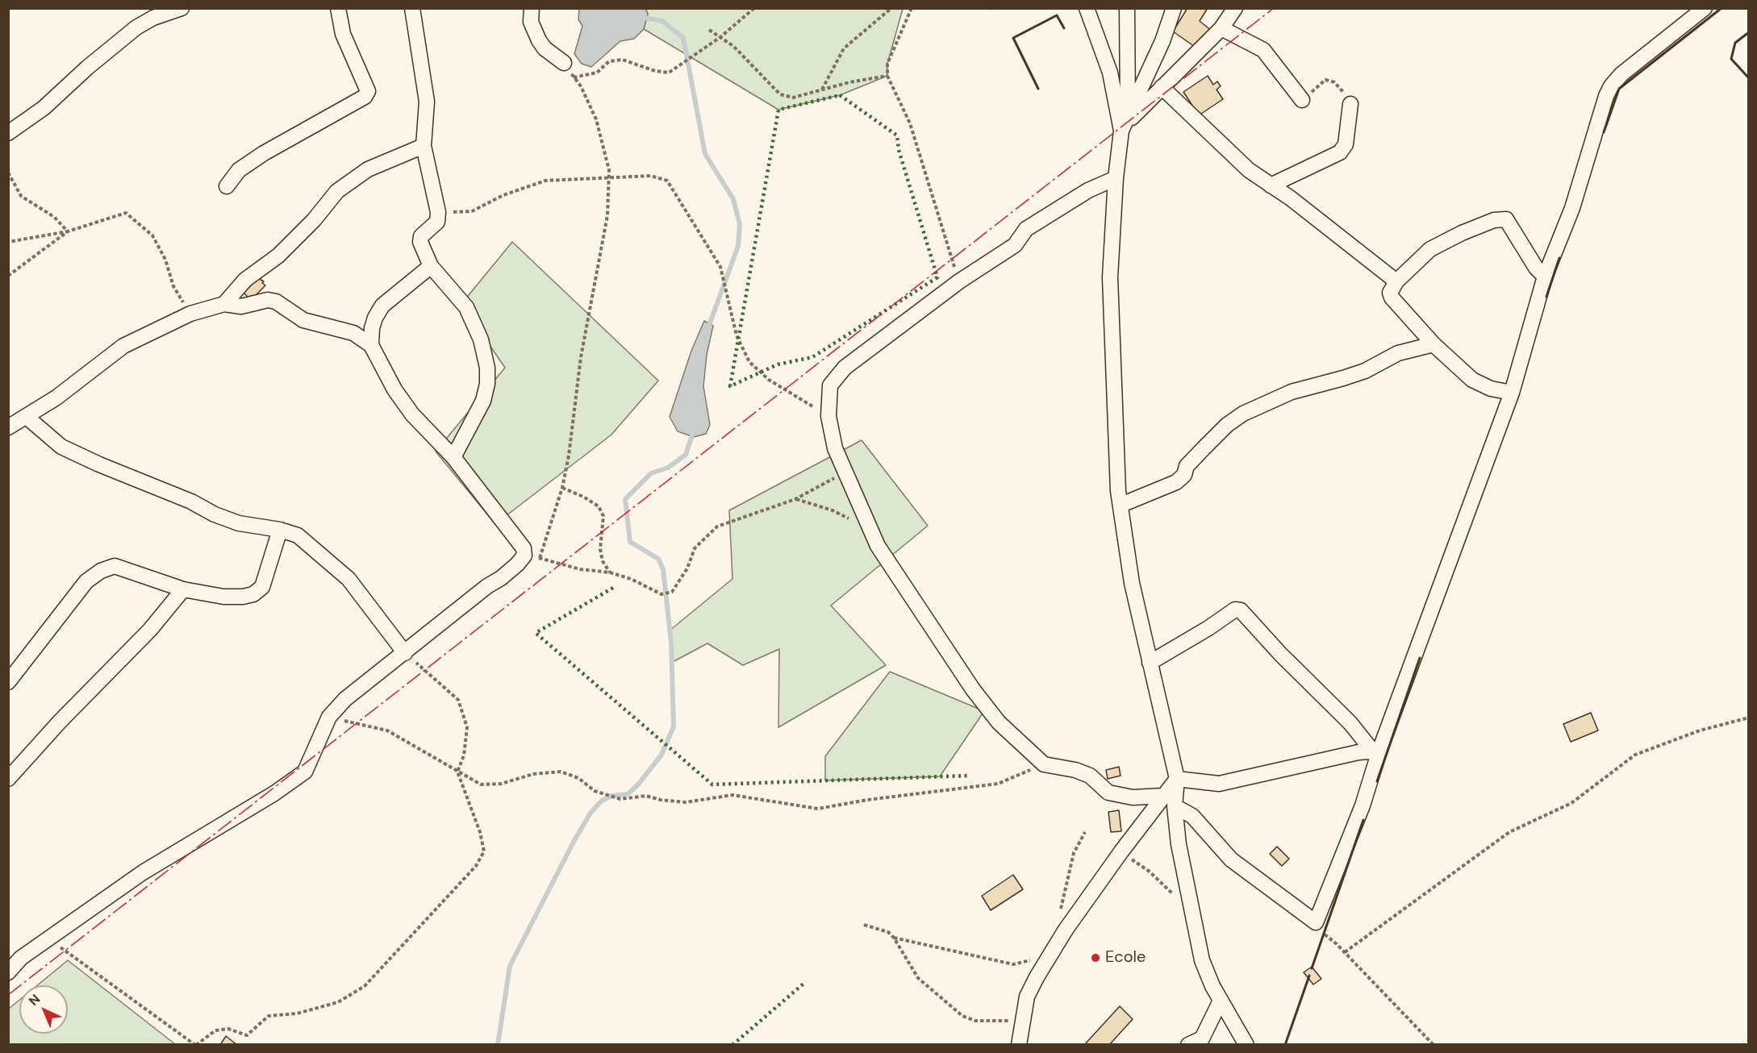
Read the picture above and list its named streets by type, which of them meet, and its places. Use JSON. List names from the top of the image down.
{
  "places": ["Ecole"],
  "north": "top left"
}
